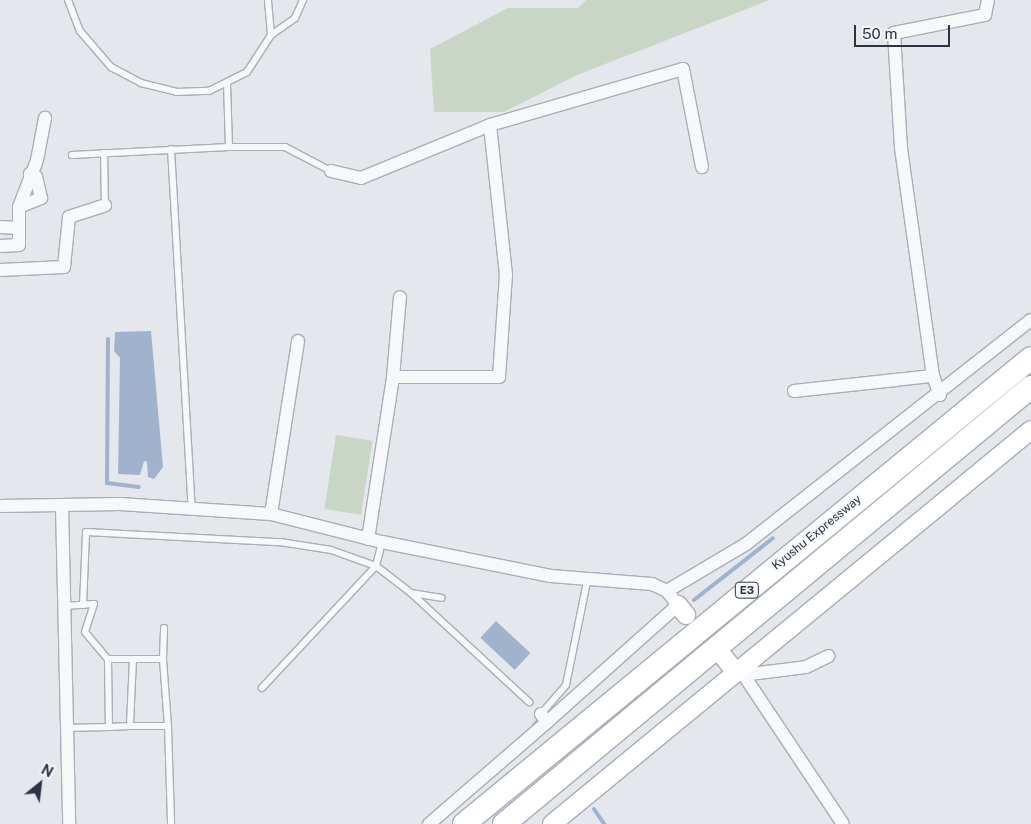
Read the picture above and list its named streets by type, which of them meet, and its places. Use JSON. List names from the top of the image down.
{
  "streets": {
    "highway": ["Kyushu Expressway", "E3"]
  },
  "scale_bar": "50 m",
  "north": "top right"
}
